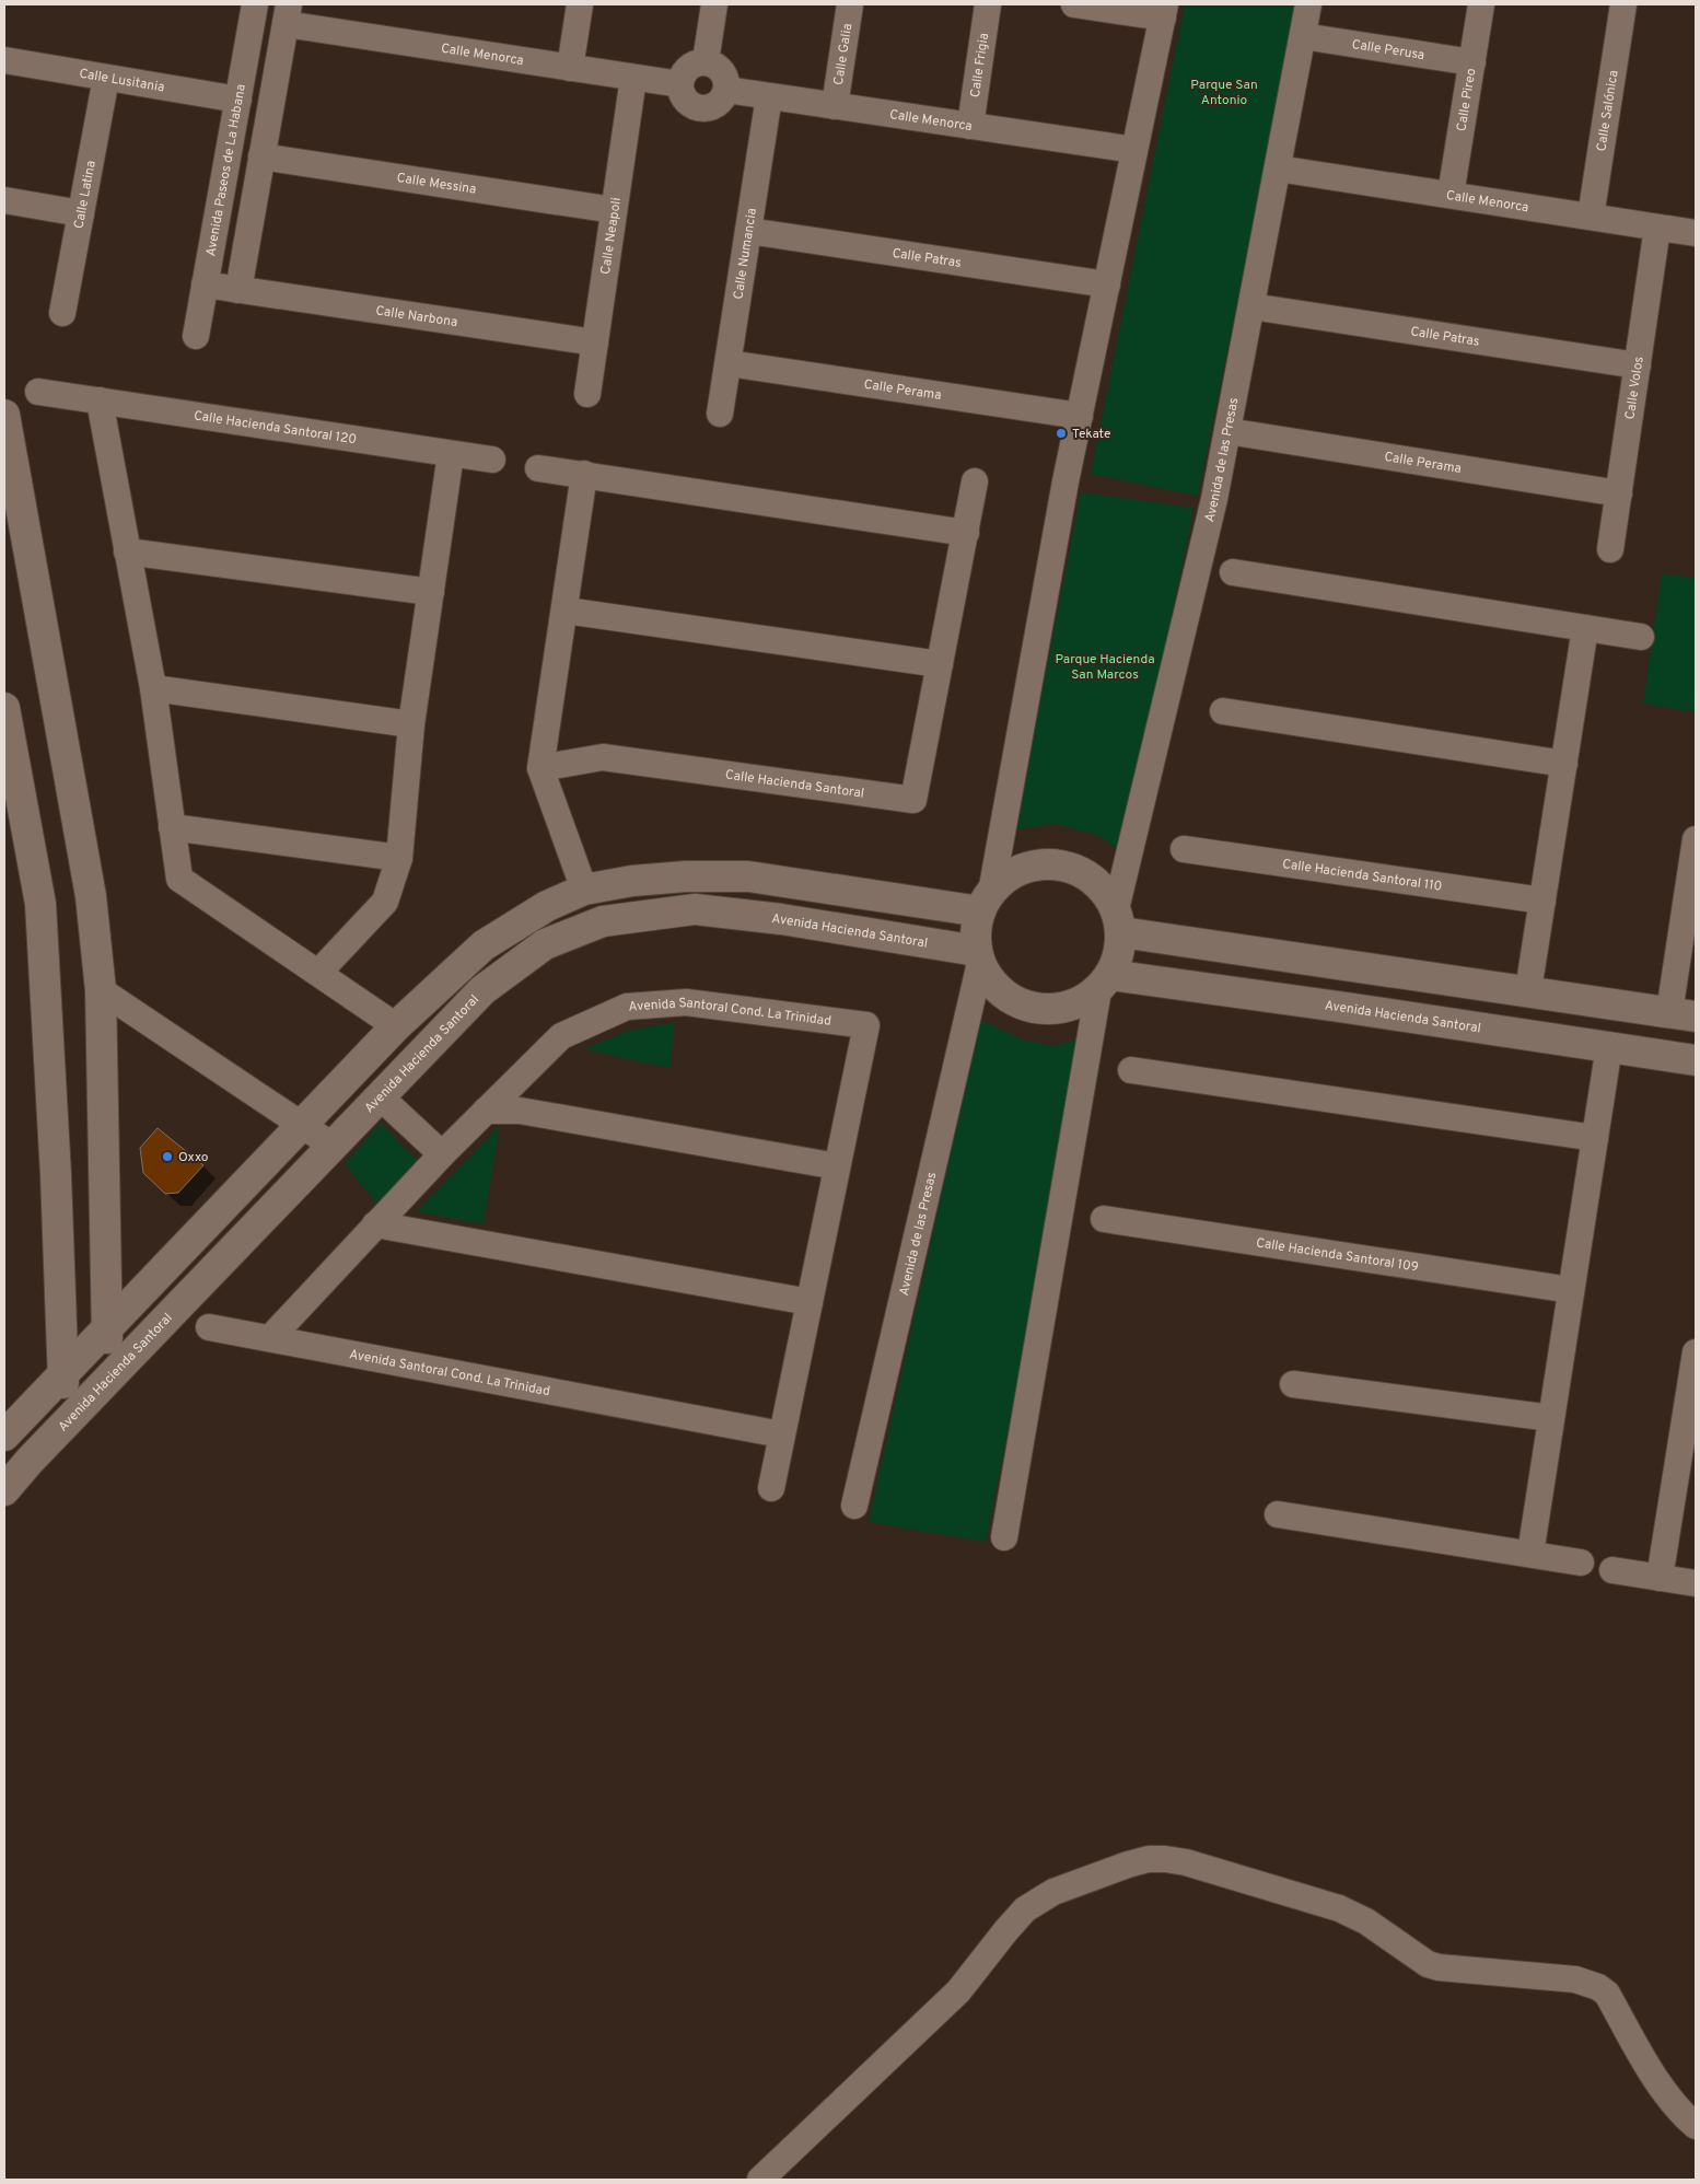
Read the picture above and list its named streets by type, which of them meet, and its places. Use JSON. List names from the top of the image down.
{
  "streets": {
    "street": [
      "Calle Perusa",
      "Calle Menorca",
      "Calle Galia",
      "Calle Frigia",
      "Calle Lusitania",
      "Calle Pireo",
      "Calle Salónica",
      "Avenida Paseos de La Habana",
      "Calle Messina",
      "Calle Latina",
      "Calle Neapoli",
      "Calle Numancia",
      "Calle Patras",
      "Calle Narbona",
      "Calle Volos",
      "Calle Perama",
      "Calle Hacienda Santoral 120",
      "Avenida de las Presas",
      "Calle Hacienda Santoral",
      "Calle Hacienda Santoral 110",
      "Avenida Hacienda Santoral",
      "Avenida Santoral Cond. La Trinidad",
      "Calle Hacienda Santoral 109"
    ]
  },
  "crossings": [
    ["Calle Perusa", "Calle Pireo"],
    ["Calle Perusa", "Avenida de las Presas"],
    ["Calle Menorca", "Calle Galia"],
    ["Calle Menorca", "Calle Frigia"],
    ["Calle Menorca", "Calle Pireo"],
    ["Calle Menorca", "Calle Salónica"],
    ["Calle Menorca", "Calle Neapoli"],
    ["Calle Menorca", "Calle Numancia"],
    ["Calle Menorca", "Calle Volos"],
    ["Calle Menorca", "Avenida de las Presas"],
    ["Calle Lusitania", "Avenida Paseos de La Habana"],
    ["Calle Lusitania", "Calle Latina"],
    ["Avenida Paseos de La Habana", "Calle Narbona"],
    ["Calle Messina", "Calle Neapoli"],
    ["Calle Neapoli", "Calle Narbona"],
    ["Calle Numancia", "Calle Patras"],
    ["Calle Numancia", "Calle Perama"],
    ["Calle Patras", "Calle Volos"],
    ["Calle Patras", "Avenida de las Presas"],
    ["Calle Volos", "Calle Perama"],
    ["Calle Perama", "Avenida de las Presas"],
    ["Avenida de las Presas", "Avenida Hacienda Santoral"]
  ],
  "parks": ["Parque San Antonio", "Parque Hacienda San Marcos"],
  "places": ["Tekate", "Oxxo"]
}
